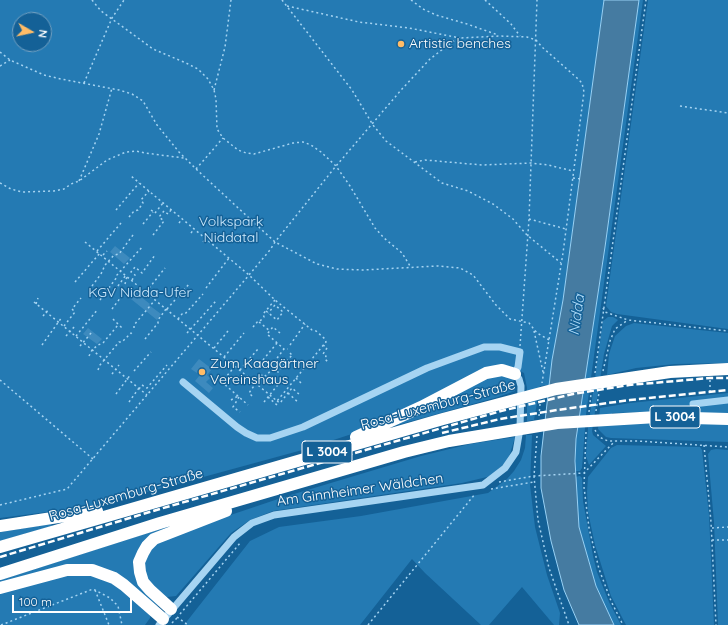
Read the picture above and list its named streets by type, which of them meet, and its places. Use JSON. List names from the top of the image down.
{
  "streets": {
    "highway": ["Rosa-Luxemburg-Straße", "L 3004"],
    "street": ["Am Ginnheimer Wäldchen"]
  },
  "water": ["Nidda"],
  "parks": ["Volkspark Niddatal", "KGV Nidda-Ufer"],
  "places": ["Artistic benches", "Zum Kaagärtner Vereinshaus"],
  "scale_bar": "100 m",
  "north": "right"
}
